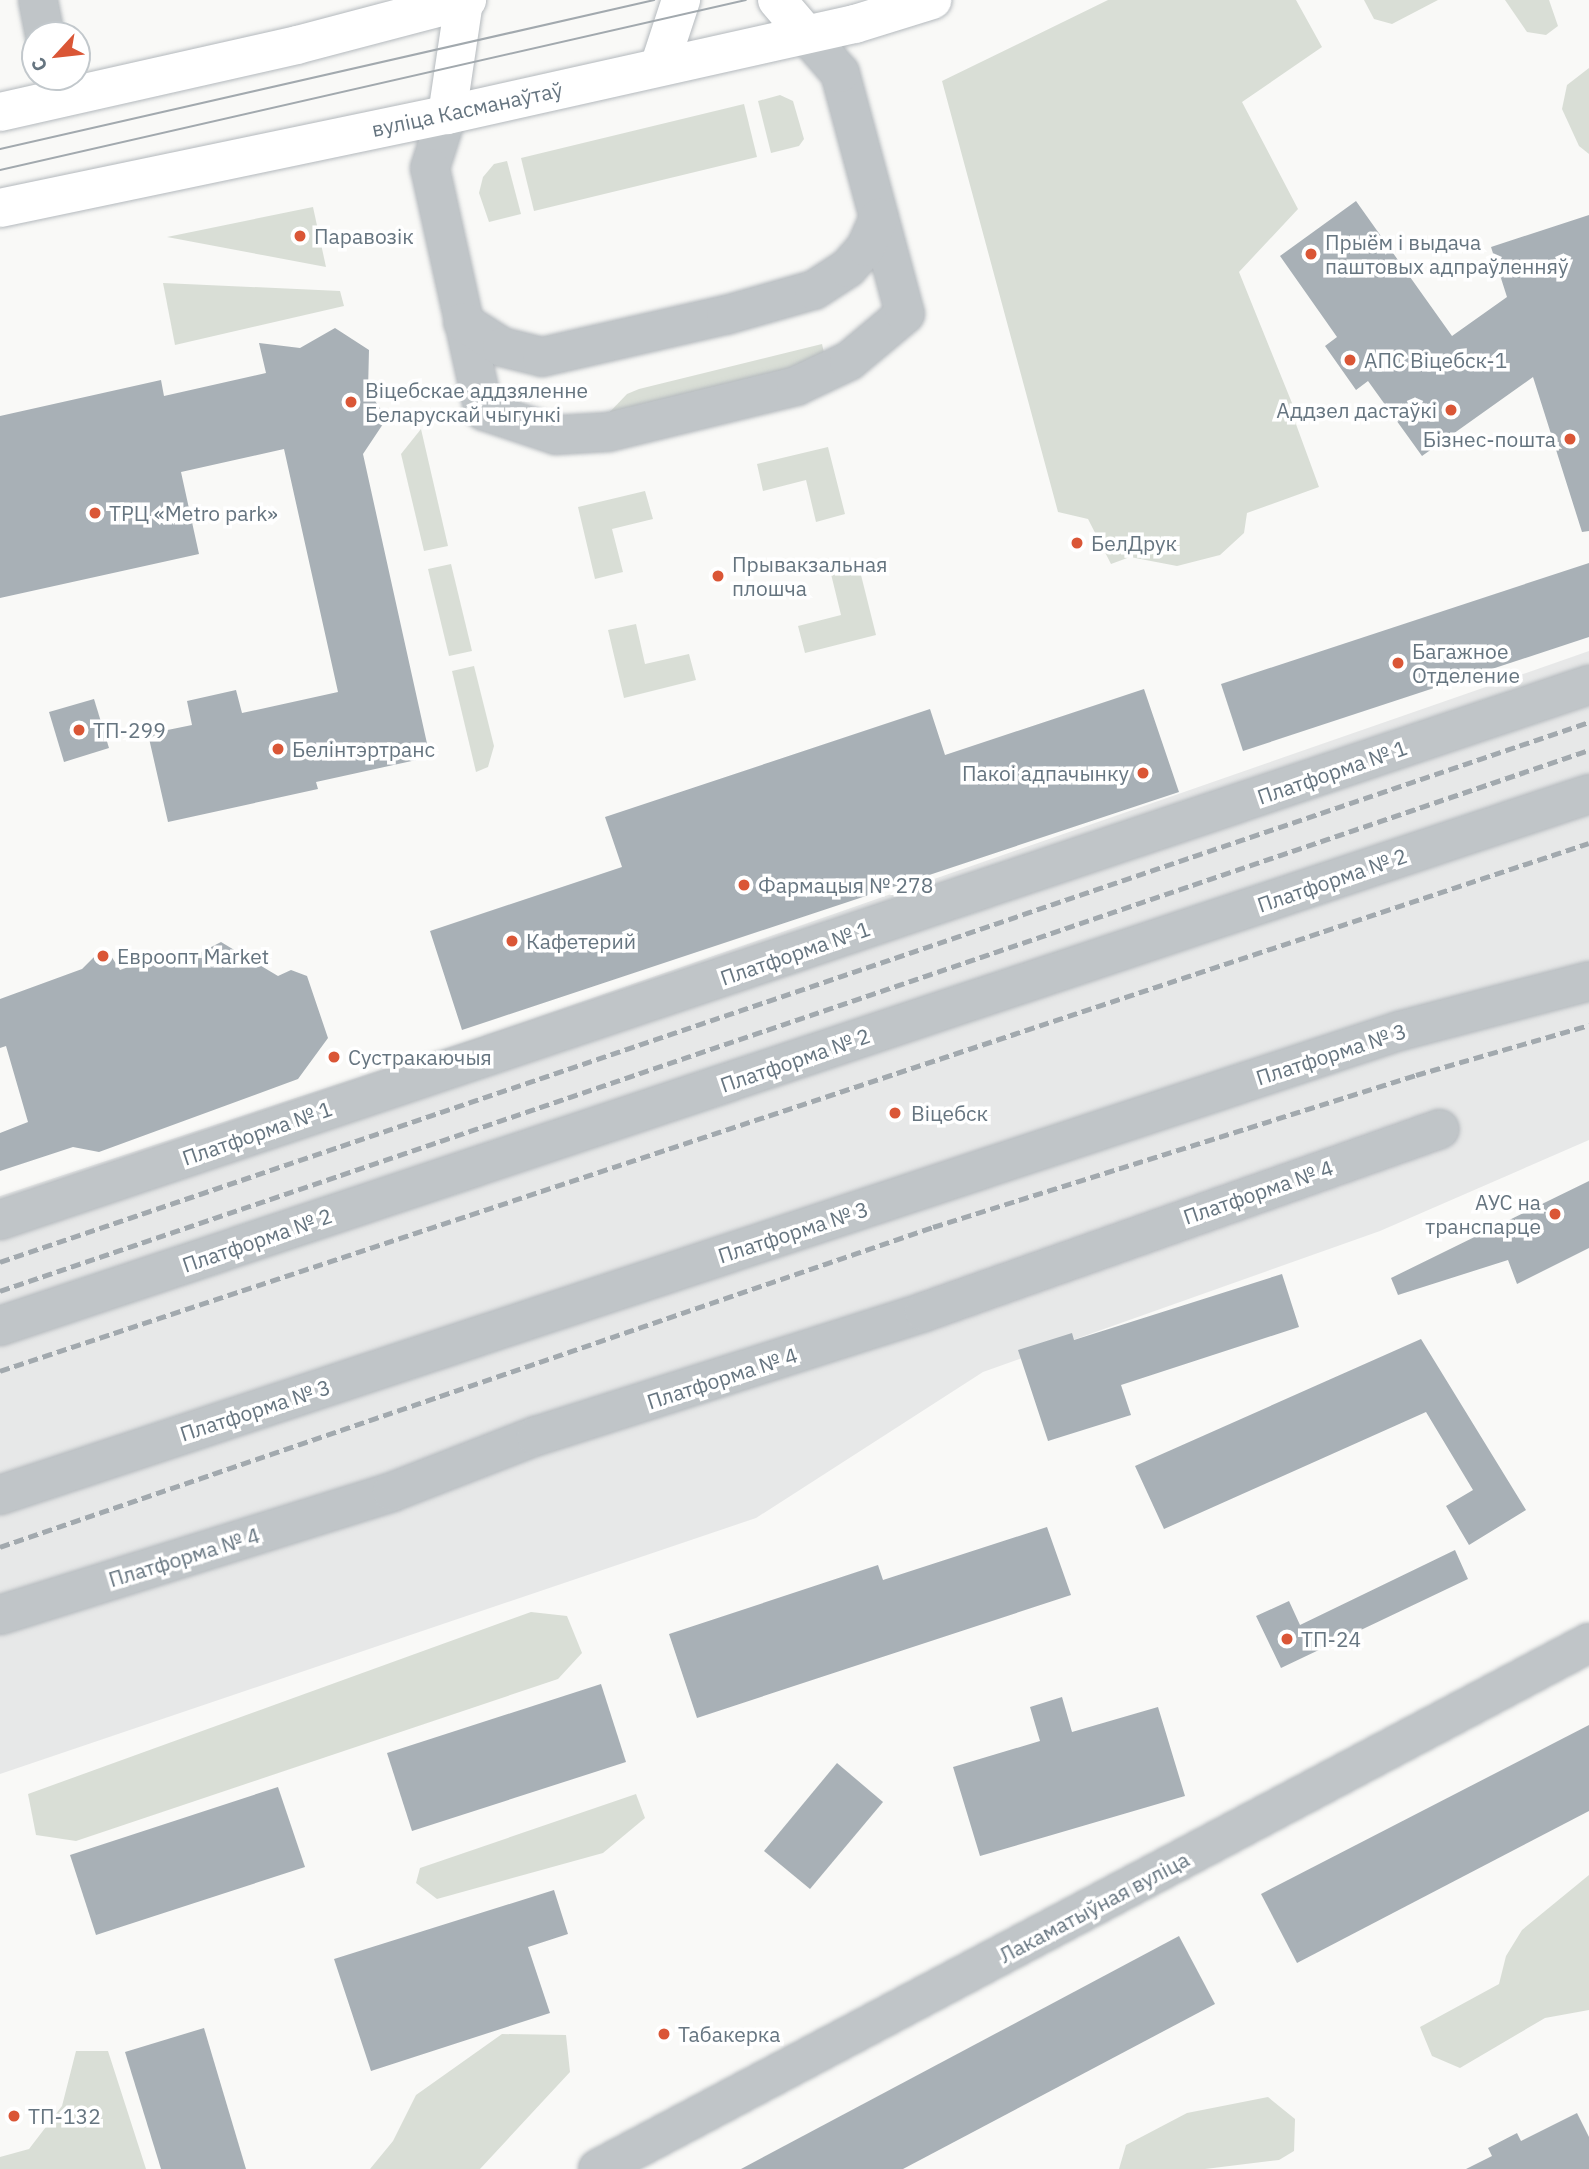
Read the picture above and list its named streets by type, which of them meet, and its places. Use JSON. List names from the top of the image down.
{
  "streets": {
    "main road": ["вуліца Касманаўтаў"],
    "street": [
      "Платформа № 1",
      "Платформа № 2",
      "Платформа № 3",
      "Платформа № 4",
      "Лакаматыўная вуліца"
    ]
  },
  "places": [
    "Паравозік",
    "Прыём і выдача паштовых адпраўленняў",
    "АПС Віцебск-1",
    "Віцебскае аддзяленне Беларускай чыгункі",
    "Аддзел дастаўкі",
    "Бізнес-пошта",
    "ТРЦ «Metro park»",
    "БелДрук",
    "Прывакзальная плошча",
    "Багажное Отделение",
    "ТП-299",
    "Белінтэртранс",
    "Пакоі адпачынку",
    "Фармацыя № 278",
    "Кафетерий",
    "Евроопт Market",
    "Сустракаючыя",
    "Віцебск",
    "АУС на транспарце",
    "ТП-24",
    "Табакерка",
    "ТП-132"
  ],
  "north": "bottom left"
}
